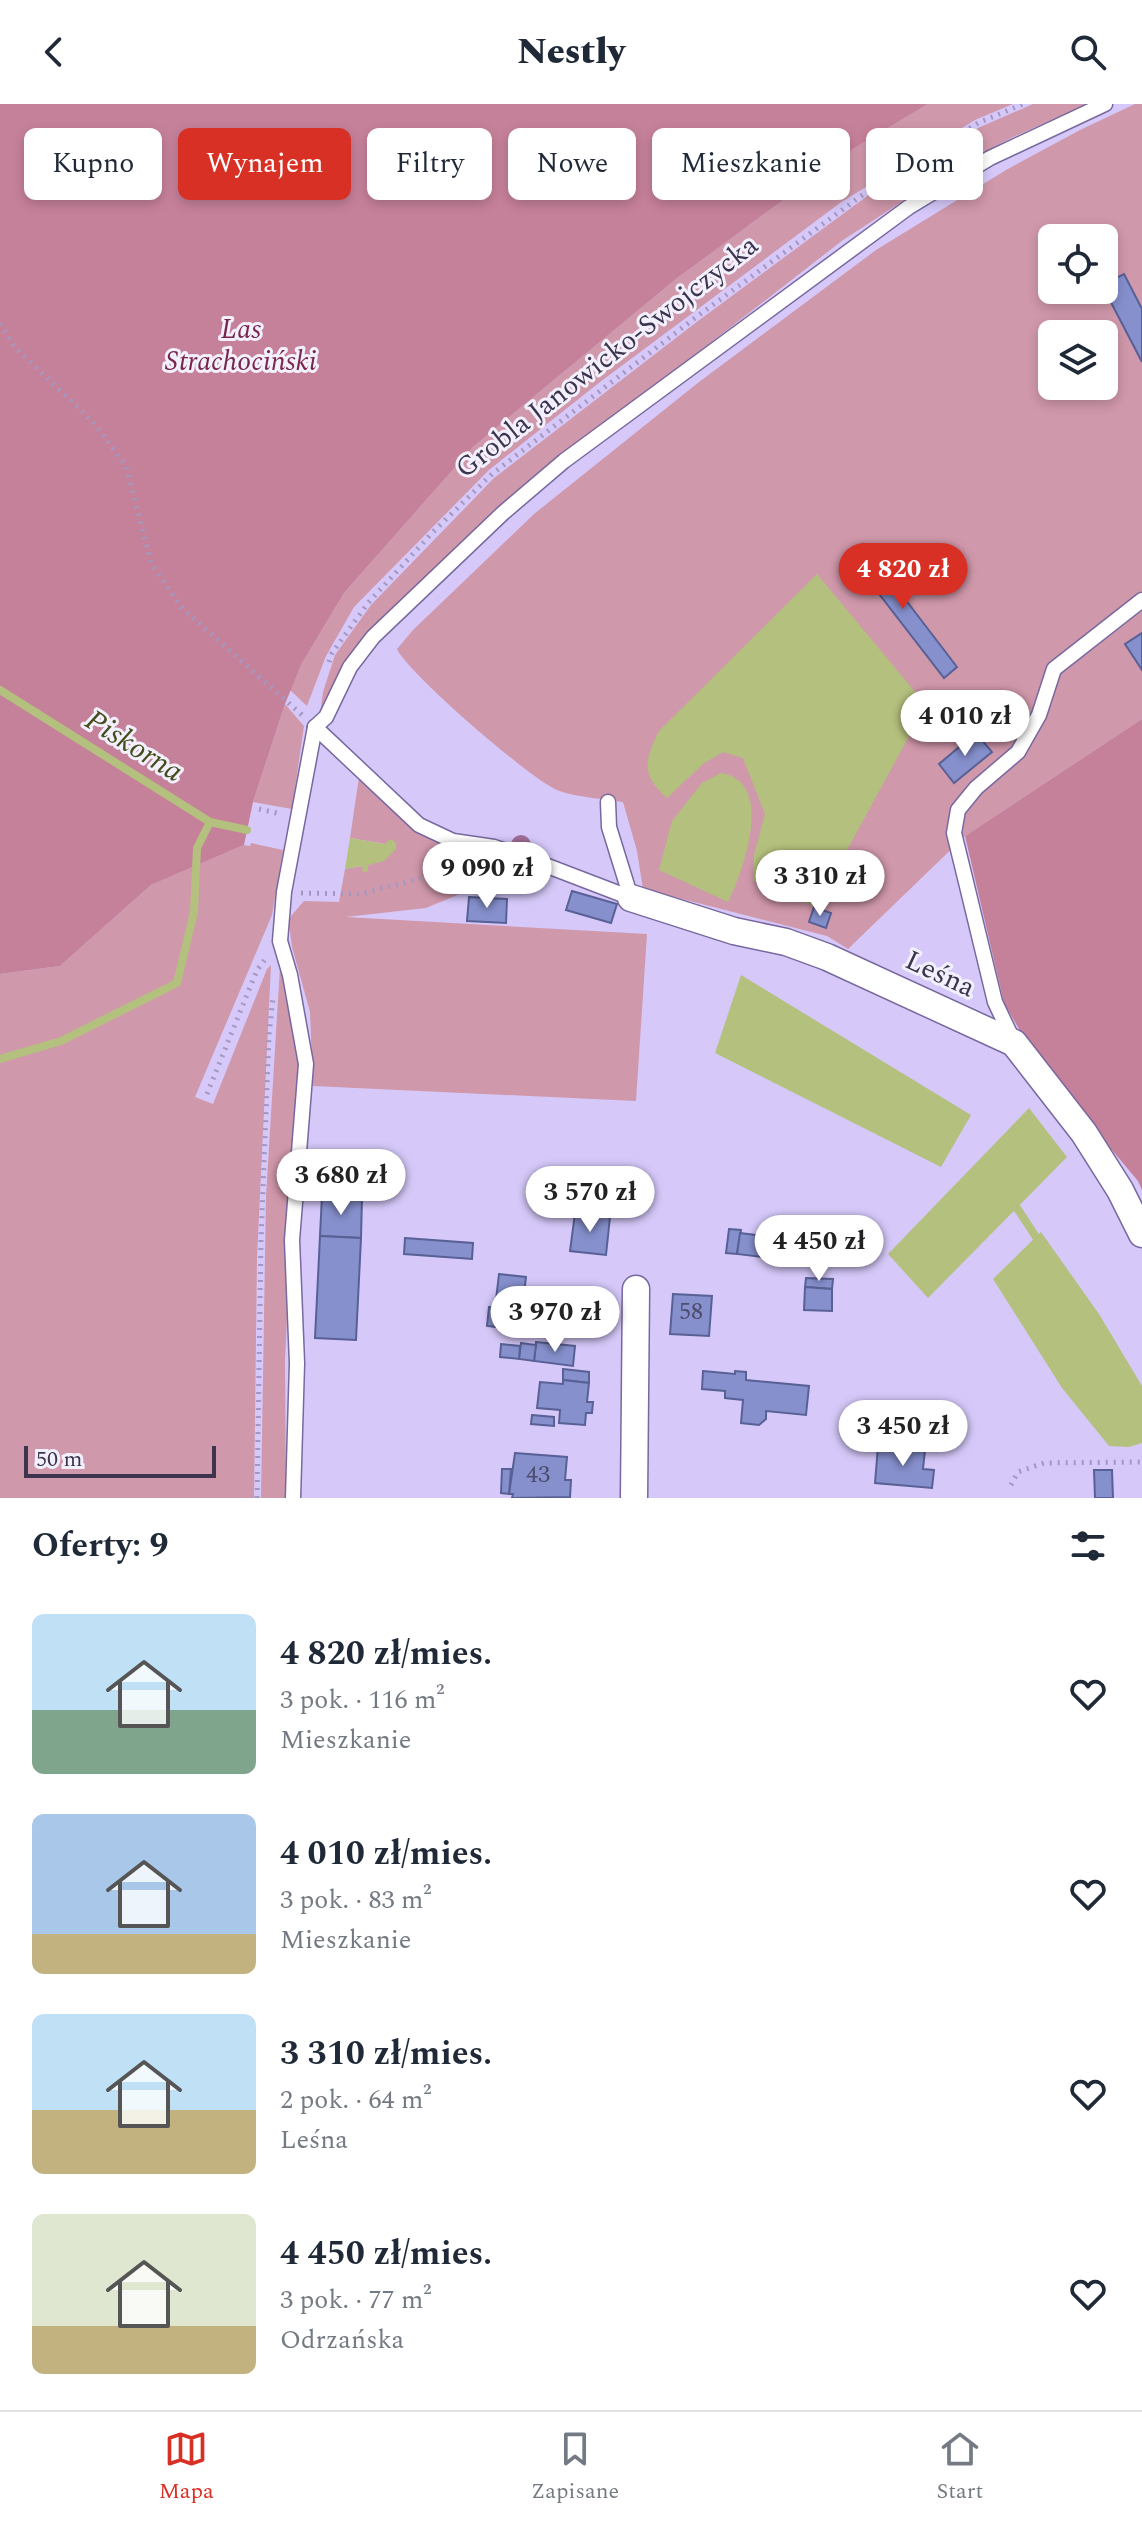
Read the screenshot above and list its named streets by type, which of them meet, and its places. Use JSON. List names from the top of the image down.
{
  "streets": {
    "street": ["Leśna"],
    "path": ["Grobla Janowicko-Swojczycka"]
  },
  "water": ["Piskorna"],
  "parks": ["Las Strachociński"],
  "house_numbers": ["58", "43"],
  "scale_bar": "50 m",
  "page": {
    "header": "Nestly",
    "chip": [
      "Kupno",
      "Wynajem",
      "Filtry",
      "Nowe",
      "Mieszkanie",
      "Dom"
    ],
    "price": [
      "4 820 zł",
      "4 010 zł",
      "9 090 zł",
      "3 310 zł",
      "3 680 zł",
      "3 570 zł",
      "4 450 zł",
      "3 970 zł",
      "3 450 zł"
    ],
    "scale": "50 m",
    "heading": "Oferty: 9",
    "list": [
      {
        "name": "4 820 zł/mies.",
        "note": "3 pok. · 116 m² · Mieszkanie"
      },
      {
        "name": "4 010 zł/mies.",
        "note": "3 pok. · 83 m² · Mieszkanie"
      },
      {
        "name": "3 310 zł/mies.",
        "note": "2 pok. · 64 m² · Leśna"
      },
      {
        "name": "4 450 zł/mies.",
        "note": "3 pok. · 77 m² · Odrzańska"
      }
    ],
    "tabs": ["Mapa", "Zapisane", "Start"]
  }
}
